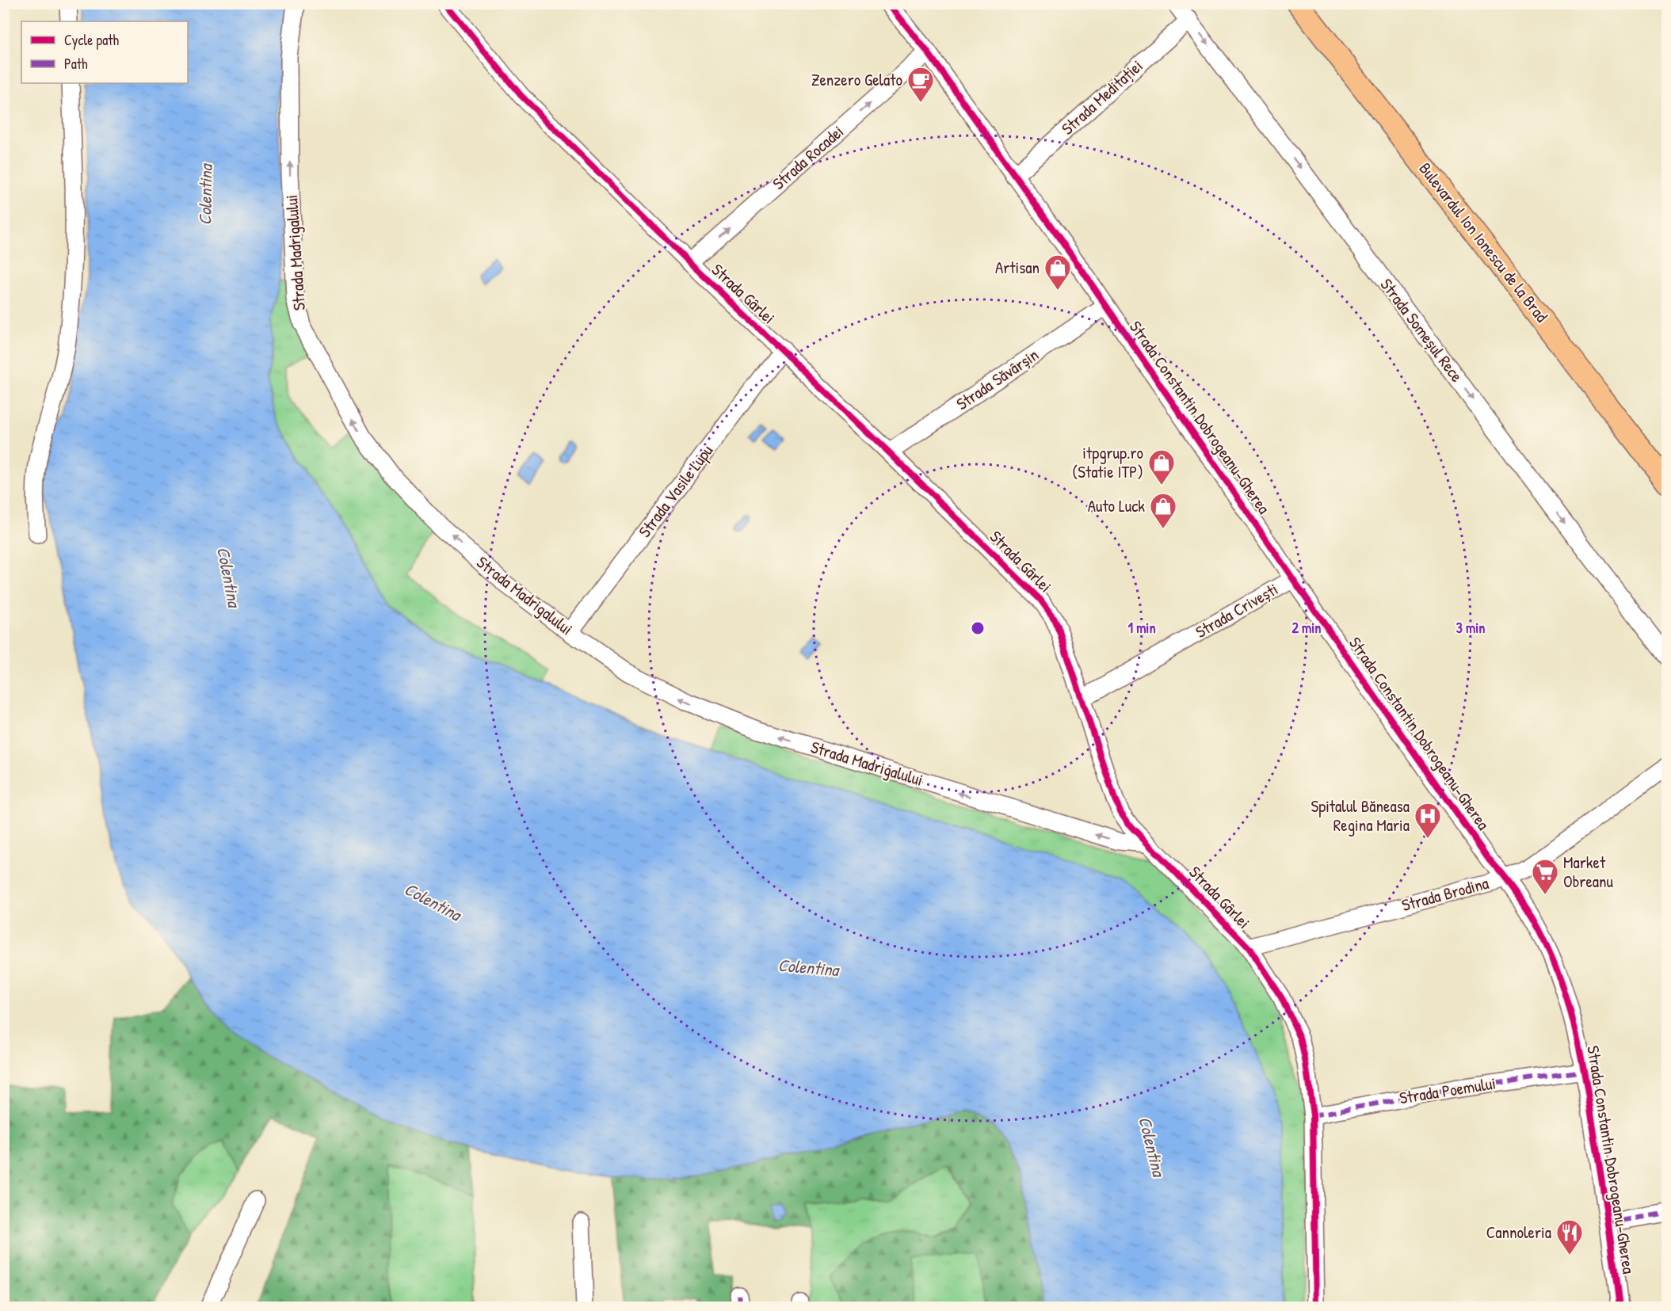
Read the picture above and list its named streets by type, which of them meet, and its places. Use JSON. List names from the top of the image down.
{
  "streets": {
    "main road": ["Bulevardul Ion Ionescu de la Brad"],
    "street": [
      "Strada Meditației",
      "Strada Rocadei",
      "Strada Madrigalului",
      "Strada Gârlei",
      "Strada Someșul Rece",
      "Strada Săvârșin",
      "Strada Constantin Dobrogeanu-Gherea",
      "Strada Vasile Lupu",
      "Strada Crivești",
      "Strada Brodina",
      "Strada Poemului"
    ]
  },
  "crossings": [
    ["Strada Meditației", "Strada Someșul Rece"],
    ["Strada Meditației", "Strada Constantin Dobrogeanu-Gherea"],
    ["Strada Rocadei", "Strada Gârlei"],
    ["Strada Rocadei", "Strada Constantin Dobrogeanu-Gherea"],
    ["Strada Madrigalului", "Strada Gârlei"],
    ["Strada Madrigalului", "Strada Vasile Lupu"],
    ["Strada Gârlei", "Strada Săvârșin"],
    ["Strada Gârlei", "Strada Vasile Lupu"],
    ["Strada Gârlei", "Strada Crivești"],
    ["Strada Gârlei", "Strada Brodina"],
    ["Strada Gârlei", "Strada Poemului"],
    ["Strada Săvârșin", "Strada Constantin Dobrogeanu-Gherea"],
    ["Strada Constantin Dobrogeanu-Gherea", "Strada Crivești"],
    ["Strada Constantin Dobrogeanu-Gherea", "Strada Brodina"],
    ["Strada Constantin Dobrogeanu-Gherea", "Strada Poemului"]
  ],
  "one_way": ["Strada Rocadei", "Strada Madrigalului", "Strada Someșul Rece"],
  "water": ["Colentina"],
  "places": {
    "cafe": ["Zenzero Gelato"],
    "shop": ["Artisan", "itpgrup.ro (Statie ITP)", "Auto Luck"],
    "hospital": ["Spitalul Băneasa Regina Maria"],
    "supermarket": ["Market Obreanu"],
    "restaurant": ["Cannoleria"]
  },
  "legend": ["Cycle path", "Path"],
  "rings": ["1 min", "2 min", "3 min"]
}
